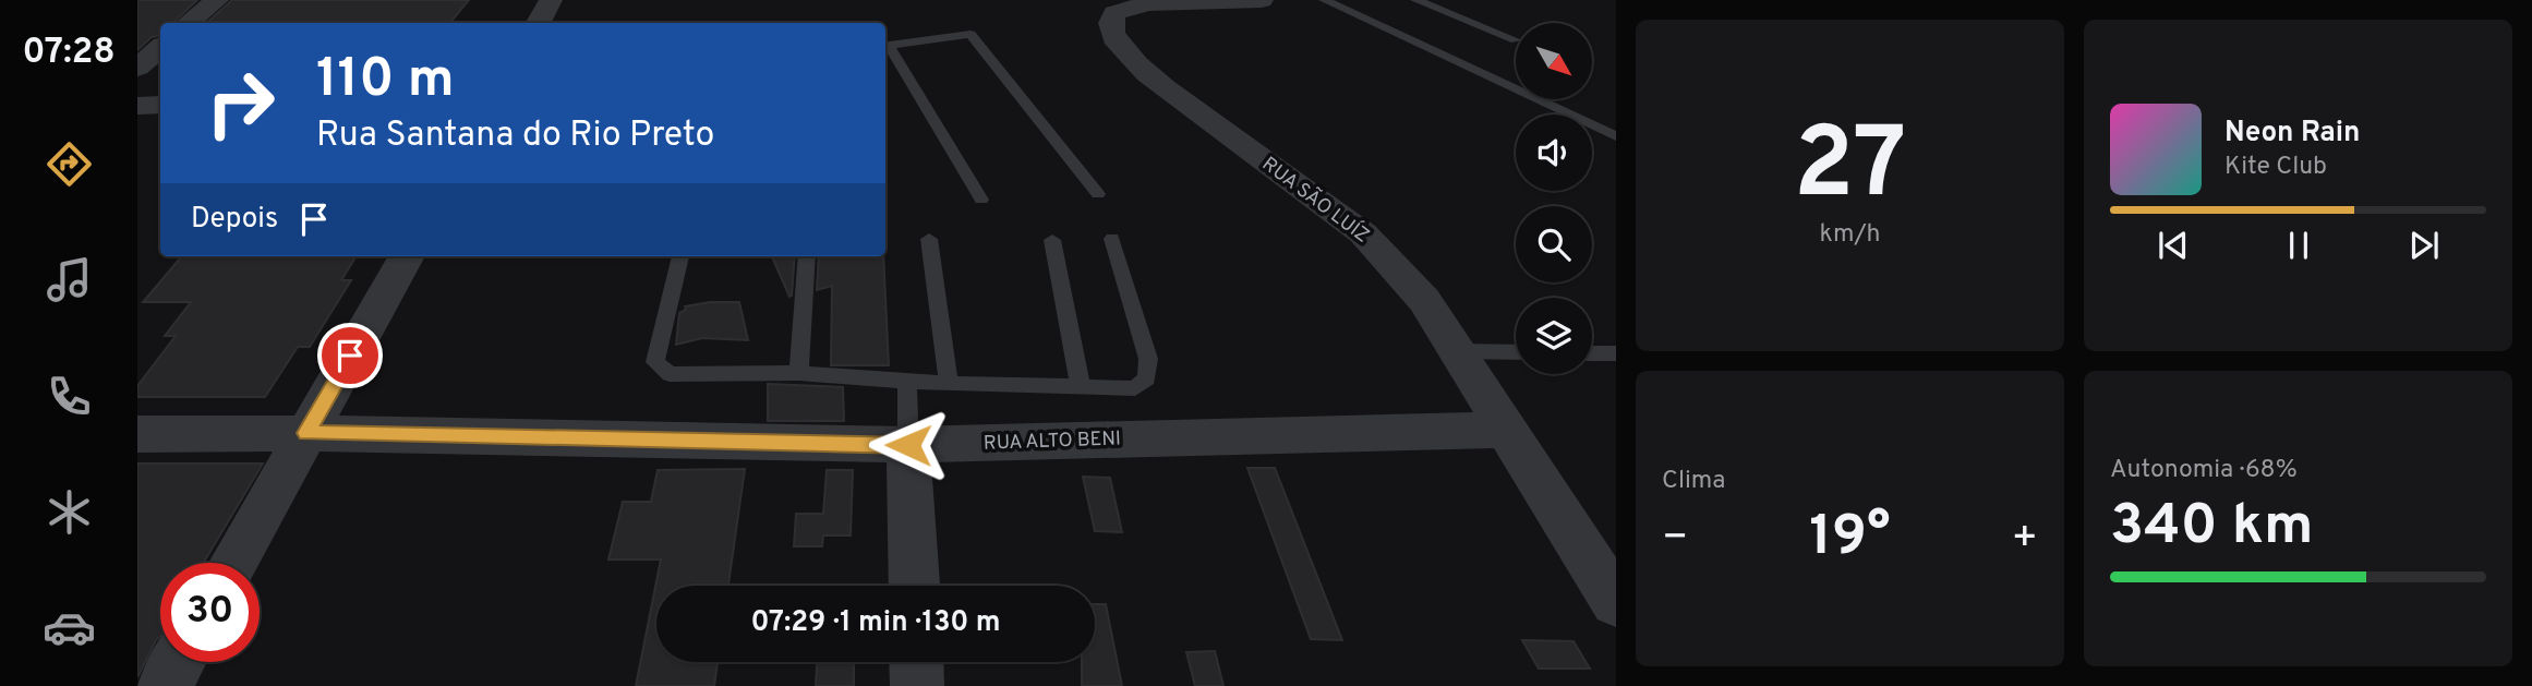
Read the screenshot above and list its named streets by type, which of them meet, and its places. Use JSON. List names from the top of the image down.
{
  "streets": {
    "street": ["RUA SÃO LUÍZ", "RUA ALTO BENI"]
  },
  "crossings": [
    ["RUA SÃO LUÍZ", "RUA ALTO BENI"]
  ],
  "north": "bottom right",
  "page": {
    "tabs": "07:28",
    "tile": [
      ["27", "km/h"],
      "Clima",
      ["Autonomia · 68%", "340 km"]
    ],
    "turn": ["110 m", "Rua Santana do Rio Preto"],
    "song": ["Neon Rain", "Kite Club"],
    "then": "Depois",
    "heat": ["−", "19°", "+"],
    "limit": "30",
    "trip": "07:29 · 1 min · 130 m"
  }
}
